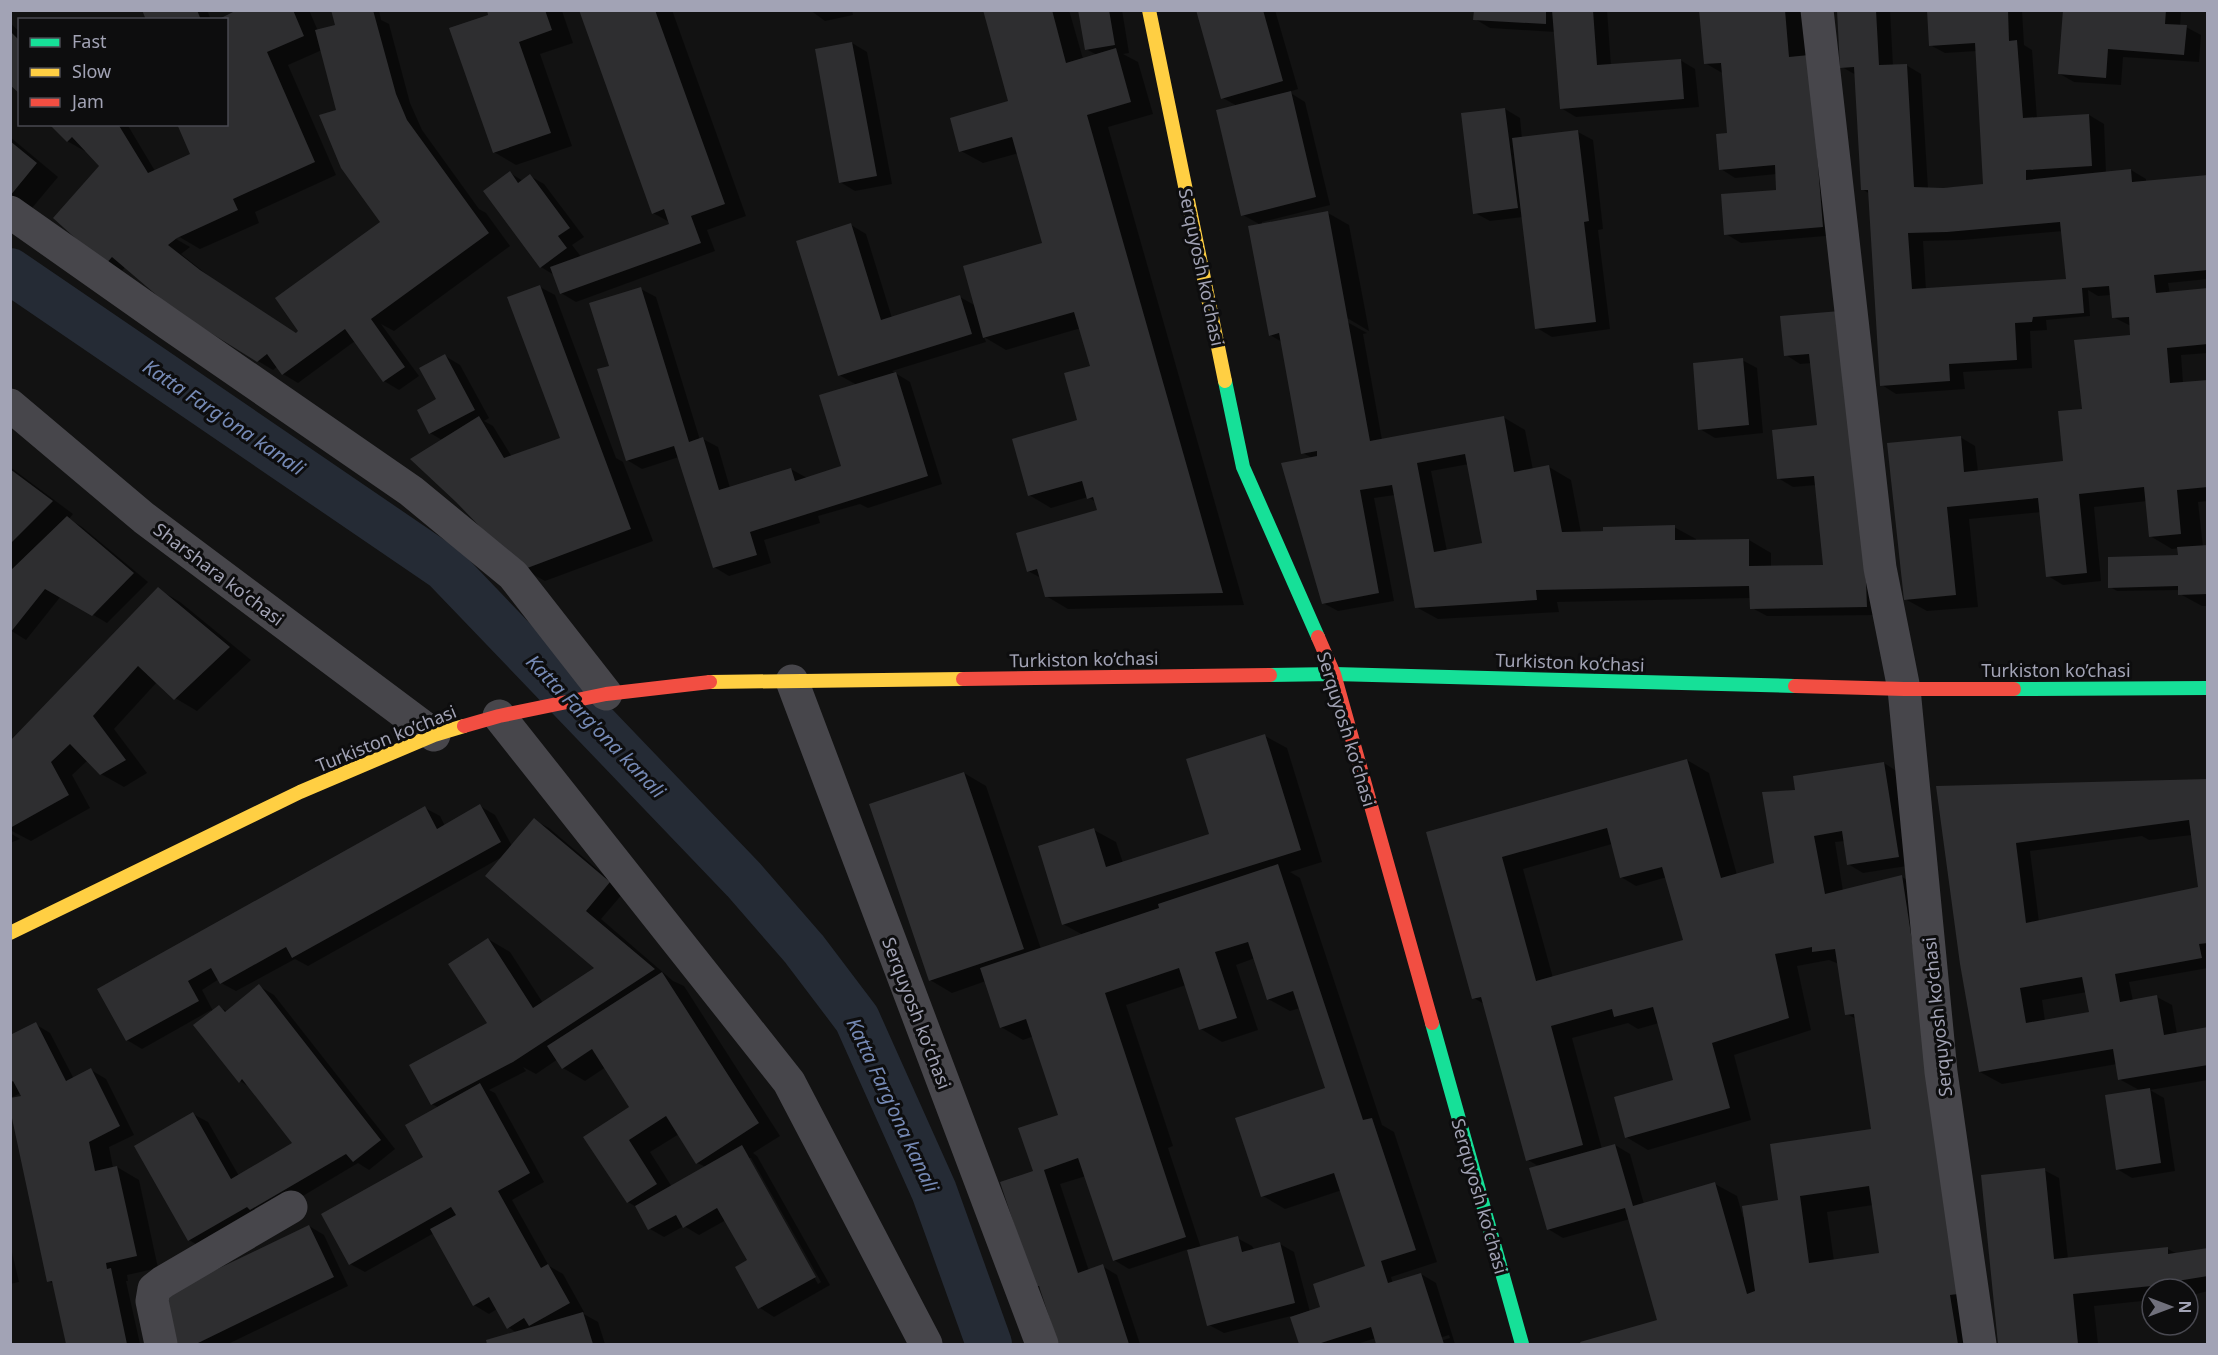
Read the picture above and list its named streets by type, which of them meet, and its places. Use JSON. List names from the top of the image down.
{
  "streets": {
    "main road": ["Serquyosh koʻchasi", "Turkiston ko’chasi"],
    "street": ["Sharshara koʻchasi"]
  },
  "crossings": [
    ["Serquyosh koʻchasi", "Turkiston ko’chasi"],
    ["Sharshara koʻchasi", "Turkiston ko’chasi"]
  ],
  "water": ["Katta Farg'ona kanali"],
  "legend": ["Fast", "Slow", "Jam"],
  "north": "right"
}
